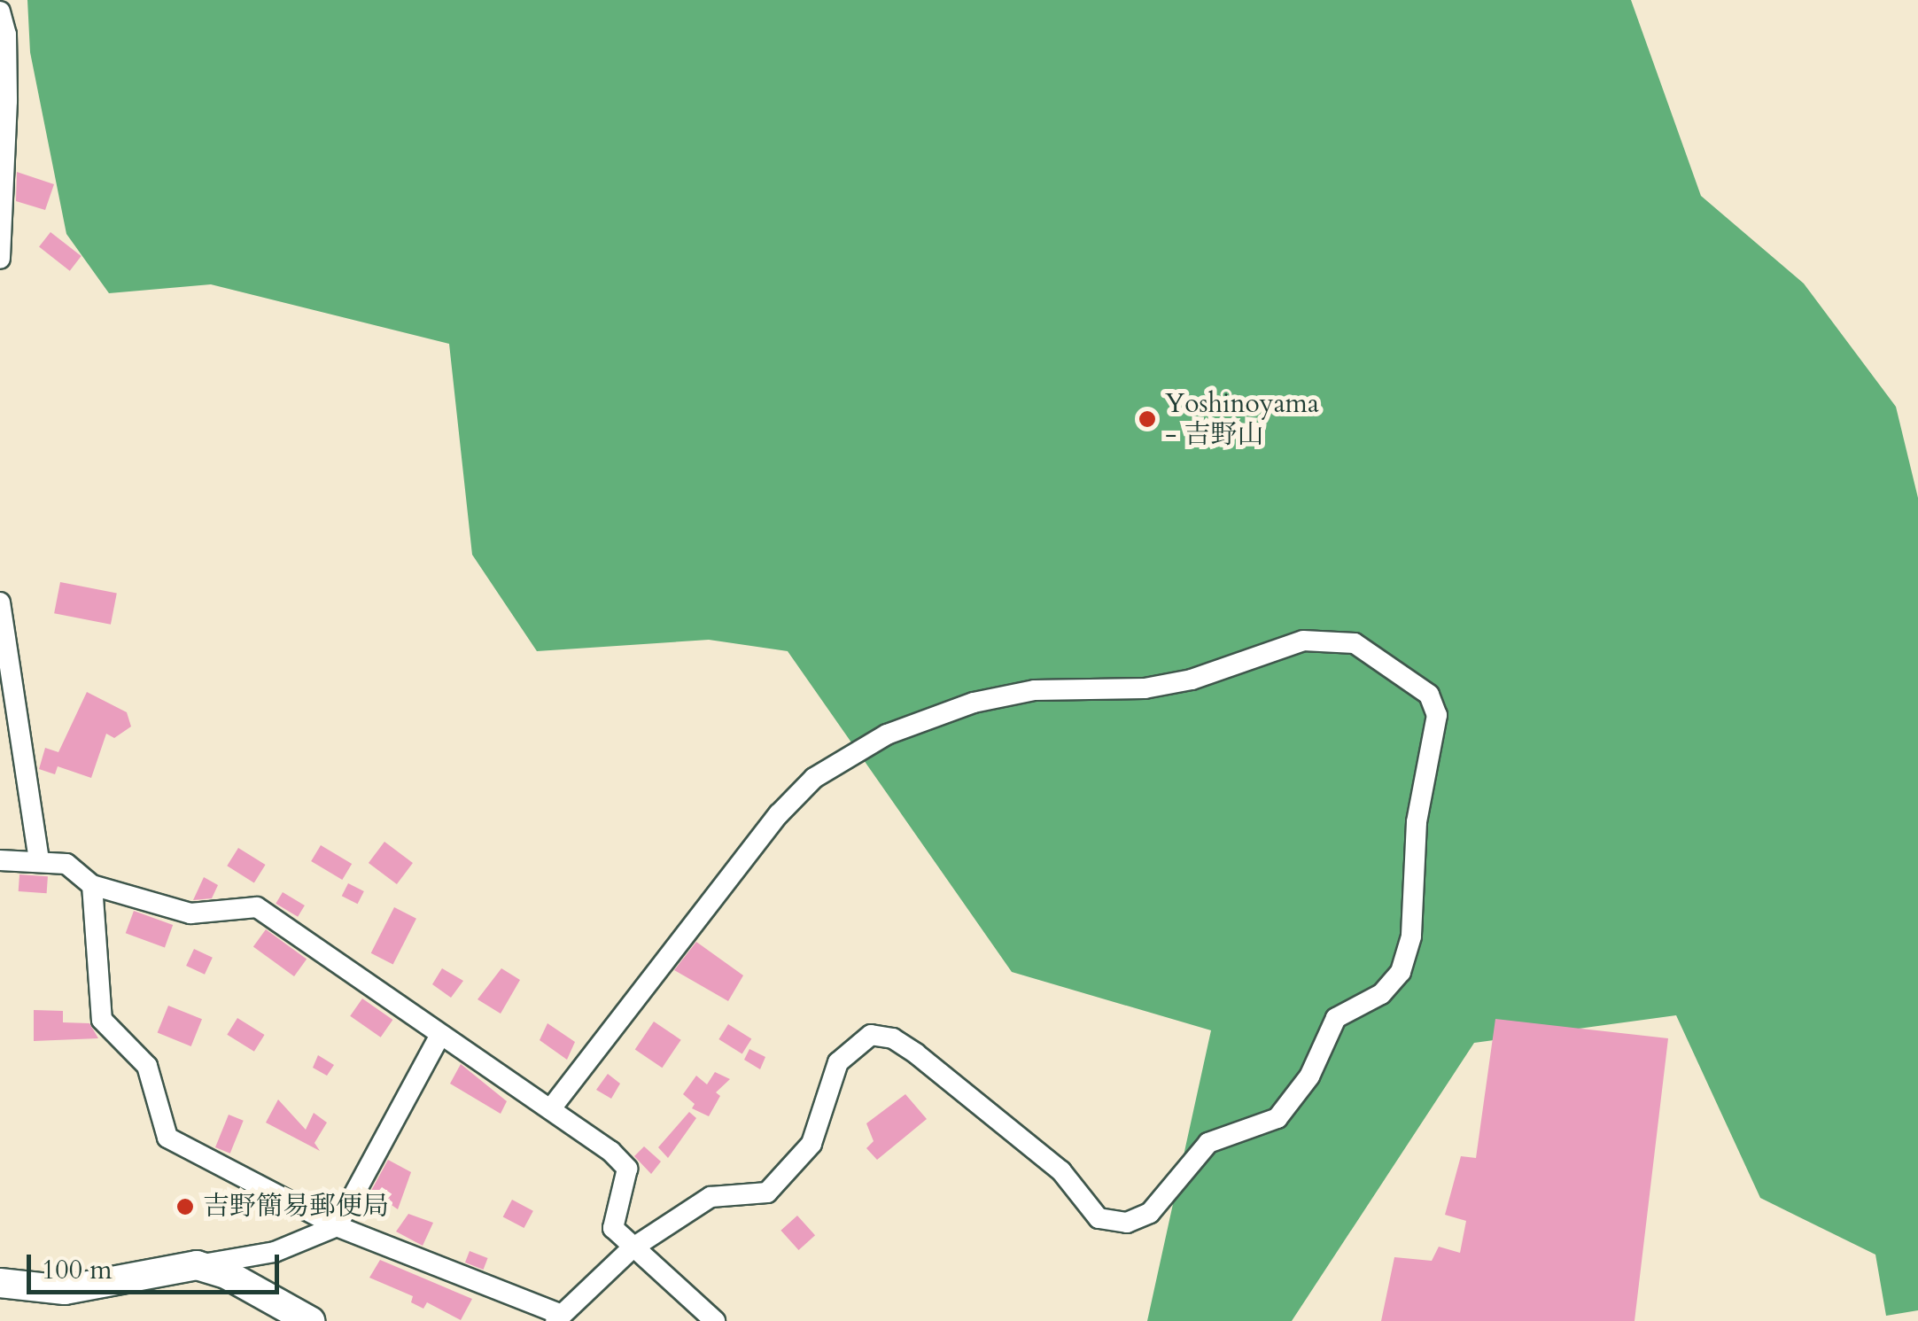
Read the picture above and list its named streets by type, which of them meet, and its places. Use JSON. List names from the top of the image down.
{
  "places": ["Yoshinoyama - 吉野山", "吉野簡易郵便局"],
  "scale_bar": "100 m"
}
